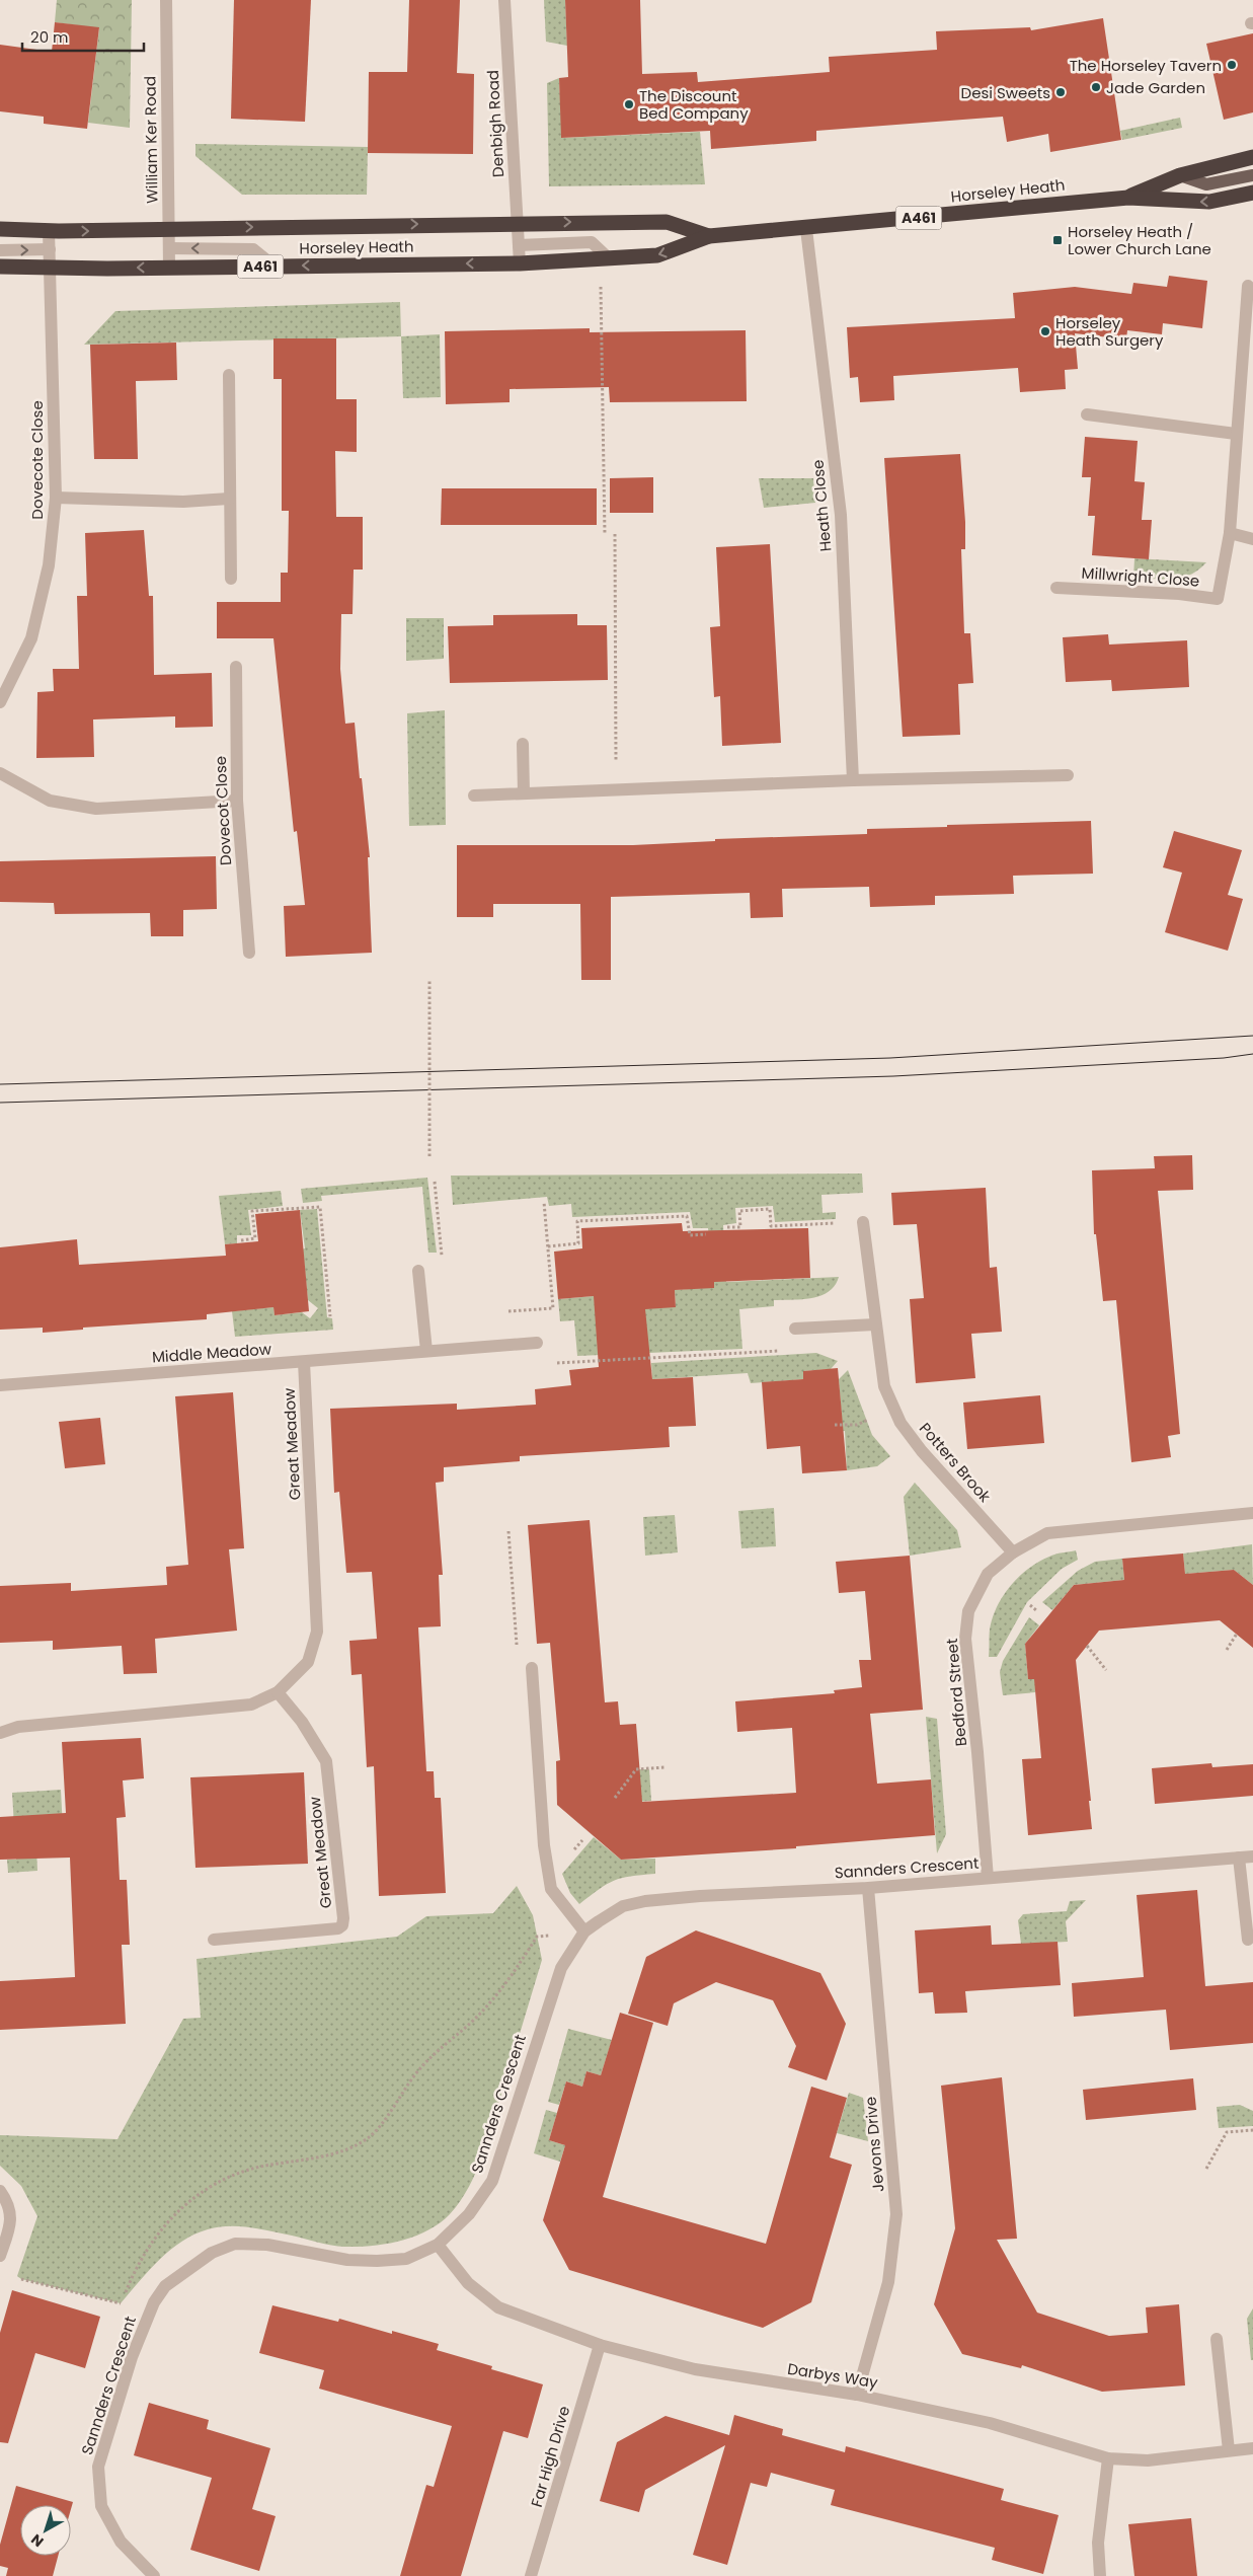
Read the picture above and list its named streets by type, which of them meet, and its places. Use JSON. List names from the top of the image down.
{
  "streets": {
    "highway": ["Horseley Heath", "A461"],
    "street": [
      "Denbigh Road",
      "William Ker Road",
      "Dovecote Close",
      "Heath Close",
      "Millwright Close",
      "Dovecot Close",
      "Middle Meadow",
      "Great Meadow",
      "Potters Brook",
      "Bedford Street",
      "Sannders Crescent",
      "Jevons Drive",
      "Darbys Way",
      "Far High Drive"
    ]
  },
  "crossings": [
    ["Denbigh Road", "Horseley Heath"],
    ["William Ker Road", "Horseley Heath"],
    ["Horseley Heath", "Dovecote Close"],
    ["Horseley Heath", "Heath Close"],
    ["Middle Meadow", "Great Meadow"],
    ["Potters Brook", "Bedford Street"],
    ["Bedford Street", "Sannders Crescent"],
    ["Sannders Crescent", "Jevons Drive"],
    ["Sannders Crescent", "Darbys Way"],
    ["Jevons Drive", "Darbys Way"],
    ["Darbys Way", "Far High Drive"]
  ],
  "places": {
    "other": [
      "The Horseley Tavern",
      "Jade Garden",
      "Desi Sweets",
      "The Discount Bed Company",
      "Horseley Heath Surgery"
    ],
    "transit": ["Horseley Heath / Lower Church Lane"]
  },
  "scale_bar": "20 m",
  "north": "bottom left"
}
